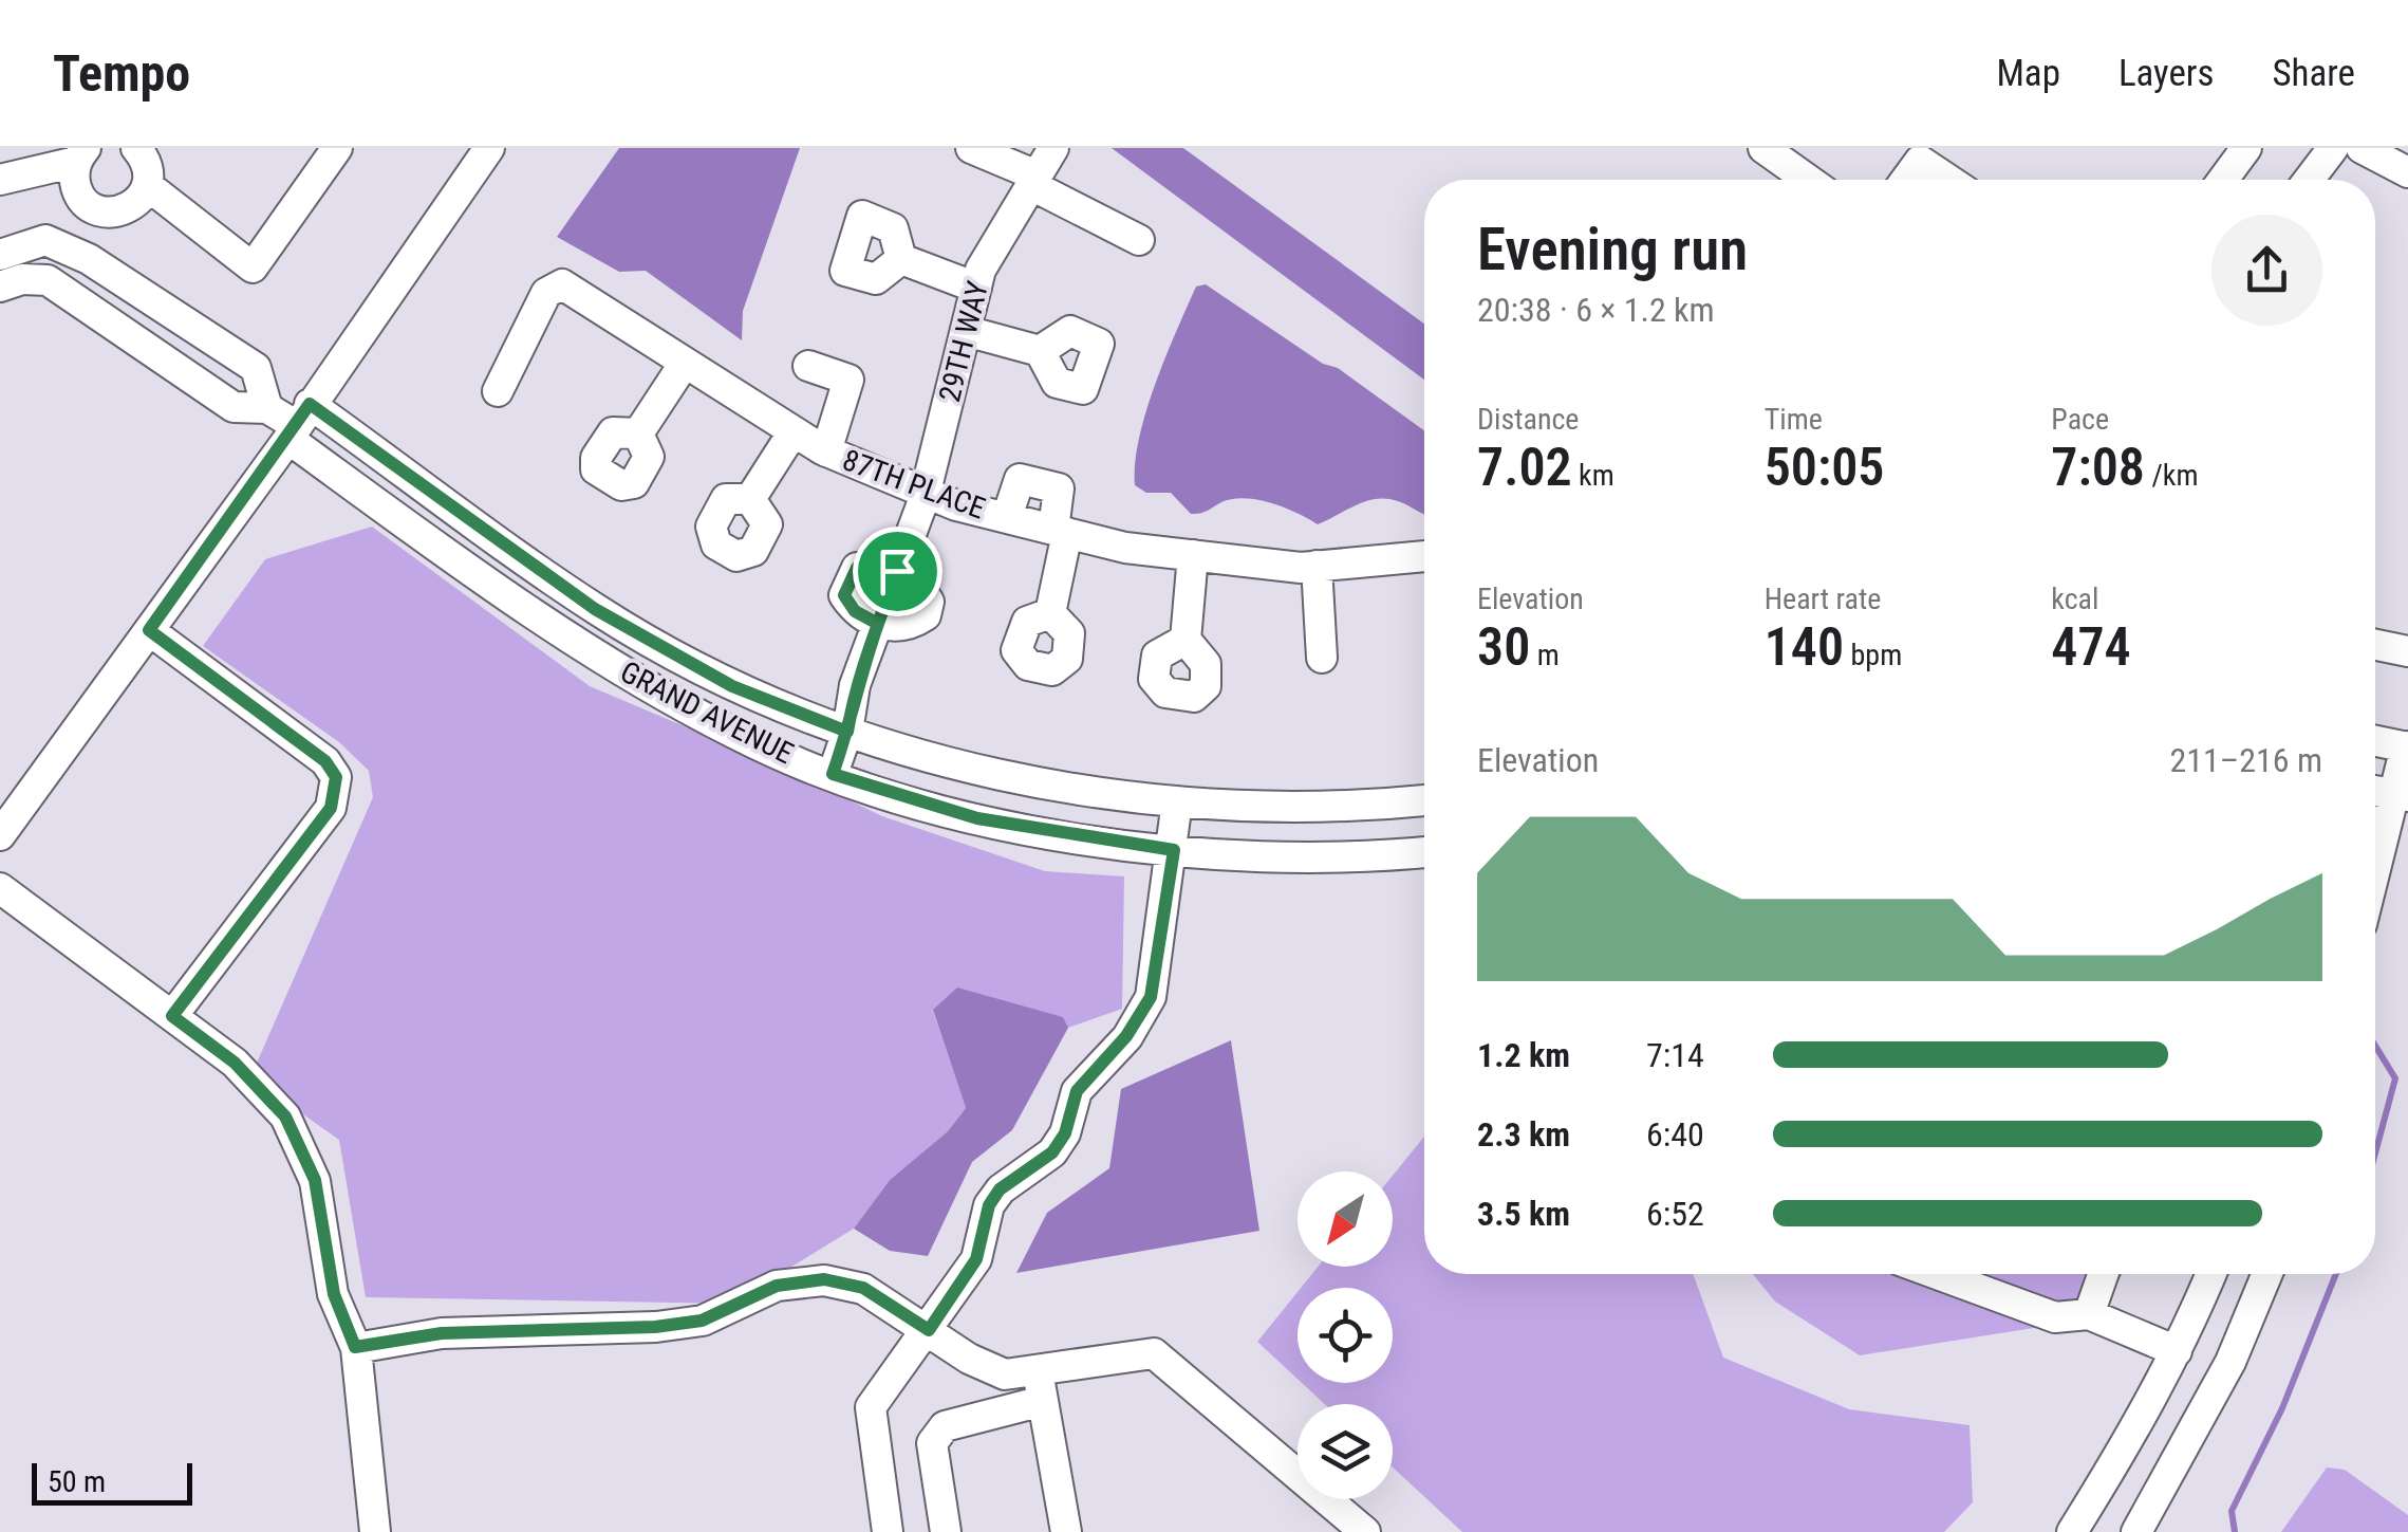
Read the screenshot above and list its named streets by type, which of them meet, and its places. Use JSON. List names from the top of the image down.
{
  "streets": {
    "street": ["29TH WAY", "87TH PLACE", "GRAND AVENUE"]
  },
  "crossings": [
    ["29TH WAY", "87TH PLACE"]
  ],
  "scale_bar": "50 m",
  "north": "bottom left",
  "page": {
    "header": "Tempo",
    "nav": ["Map", "Layers", "Share"],
    "heading": ["Evening run", "20:38 · 6 × 1.2 km"],
    "stats": [
      ["Distance", "7.02 km"],
      ["Time", "50:05"],
      ["Pace", "7:08 /km"],
      ["Elevation", "30 m"],
      ["Heart rate", "140 bpm"],
      ["kcal", "474"]
    ],
    "chart": ["Elevation", "211–216 m"],
    "list": [
      {
        "name": "1.2 km",
        "note": "7:14"
      },
      {
        "name": "2.3 km",
        "note": "6:40"
      },
      {
        "name": "3.5 km",
        "note": "6:52"
      }
    ],
    "scale": "50 m"
  }
}
